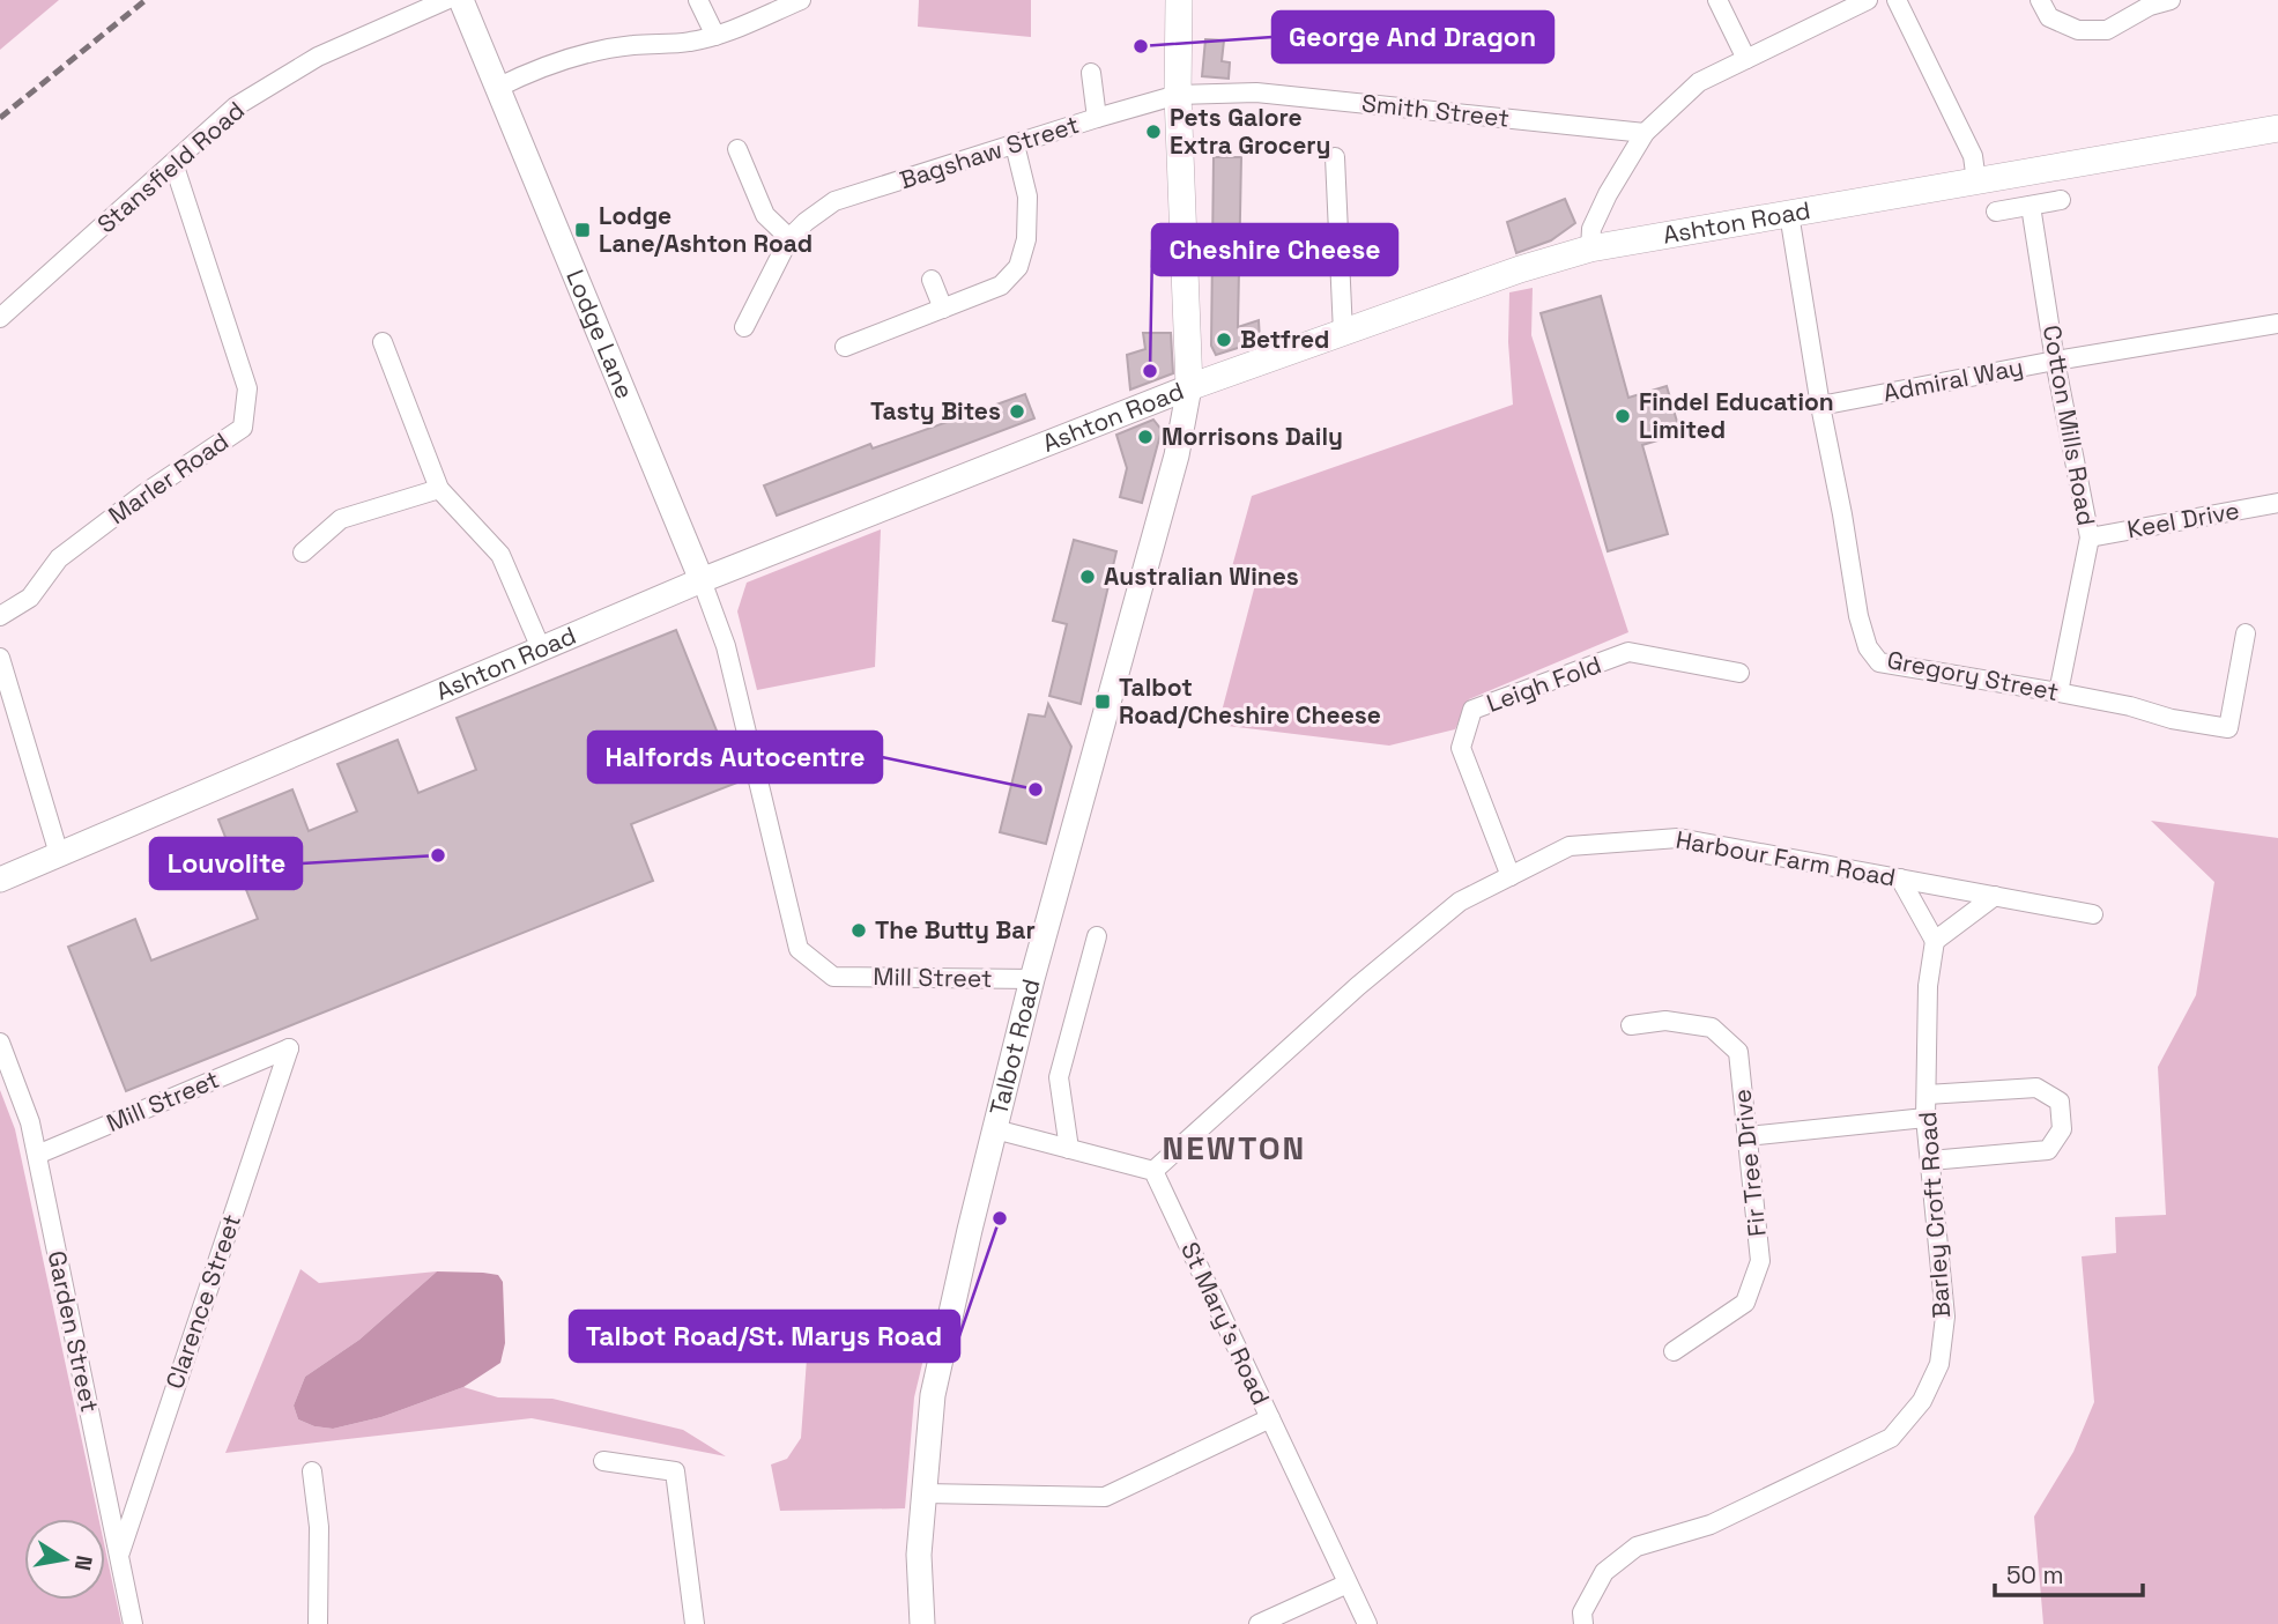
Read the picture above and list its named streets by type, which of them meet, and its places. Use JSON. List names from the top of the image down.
{
  "streets": {
    "main road": ["Ashton Road"],
    "street": [
      "Smith Street",
      "Bagshaw Street",
      "Stansfield Road",
      "Lodge Lane",
      "Admiral Way",
      "Cotton Mills Road",
      "Marler Road",
      "Keel Drive",
      "Gregory Street",
      "Leigh Fold",
      "Harbour Farm Road",
      "Mill Street",
      "Talbot Road",
      "Fir Tree Drive",
      "Barley Croft Road",
      "Clarence Street",
      "St Mary's Road",
      "Garden Street"
    ]
  },
  "crossings": [
    ["Smith Street", "Bagshaw Street"],
    ["Stansfield Road", "Marler Road"],
    ["Ashton Road", "Lodge Lane"],
    ["Ashton Road", "Gregory Street"],
    ["Ashton Road", "Mill Street"],
    ["Ashton Road", "Talbot Road"],
    ["Lodge Lane", "Mill Street"],
    ["Admiral Way", "Cotton Mills Road"],
    ["Admiral Way", "Gregory Street"],
    ["Cotton Mills Road", "Keel Drive"],
    ["Cotton Mills Road", "Gregory Street"],
    ["Leigh Fold", "Harbour Farm Road"],
    ["Harbour Farm Road", "St Mary's Road"],
    ["Mill Street", "Talbot Road"],
    ["Mill Street", "Clarence Street"],
    ["Mill Street", "Garden Street"],
    ["Clarence Street", "Garden Street"]
  ],
  "districts": ["NEWTON"],
  "places": {
    "other": [
      "George And Dragon",
      "Pets Galore Extra Grocery",
      "Betfred",
      "Cheshire Cheese",
      "Tasty Bites",
      "Findel Education Limited",
      "Morrisons Daily",
      "Australian Wines",
      "Halfords Autocentre",
      "Louvolite",
      "The Butty Bar",
      "Talbot Road/St. Marys Road"
    ],
    "transit": ["Lodge Lane/Ashton Road", "Talbot Road/Cheshire Cheese"]
  },
  "scale_bar": "50 m",
  "north": "right"
}
